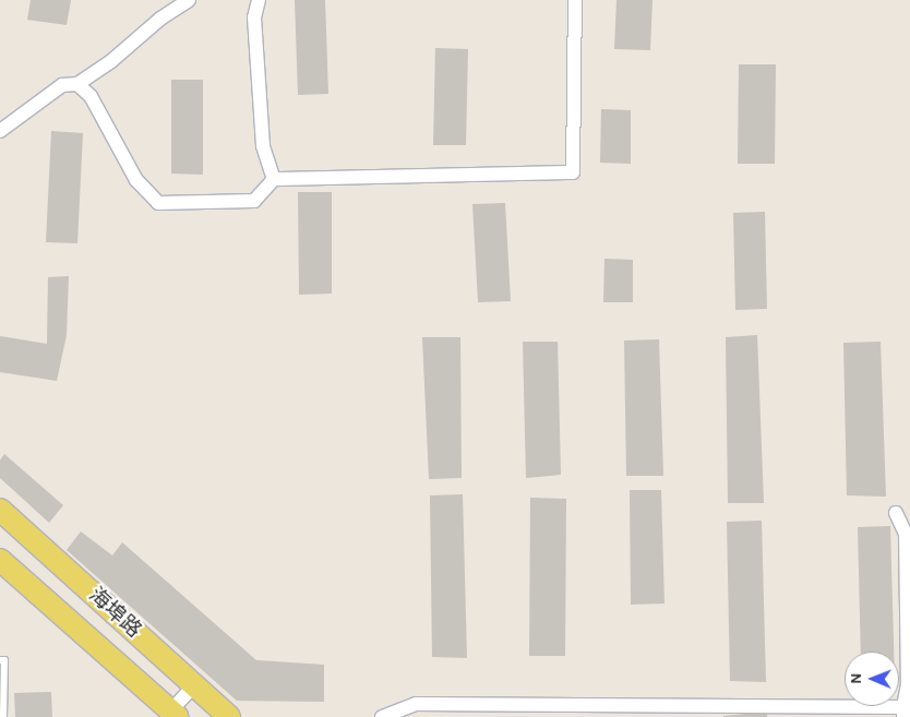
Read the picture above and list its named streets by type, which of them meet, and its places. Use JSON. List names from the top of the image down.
{
  "streets": {
    "main road": ["海埠路"]
  },
  "north": "left"
}
